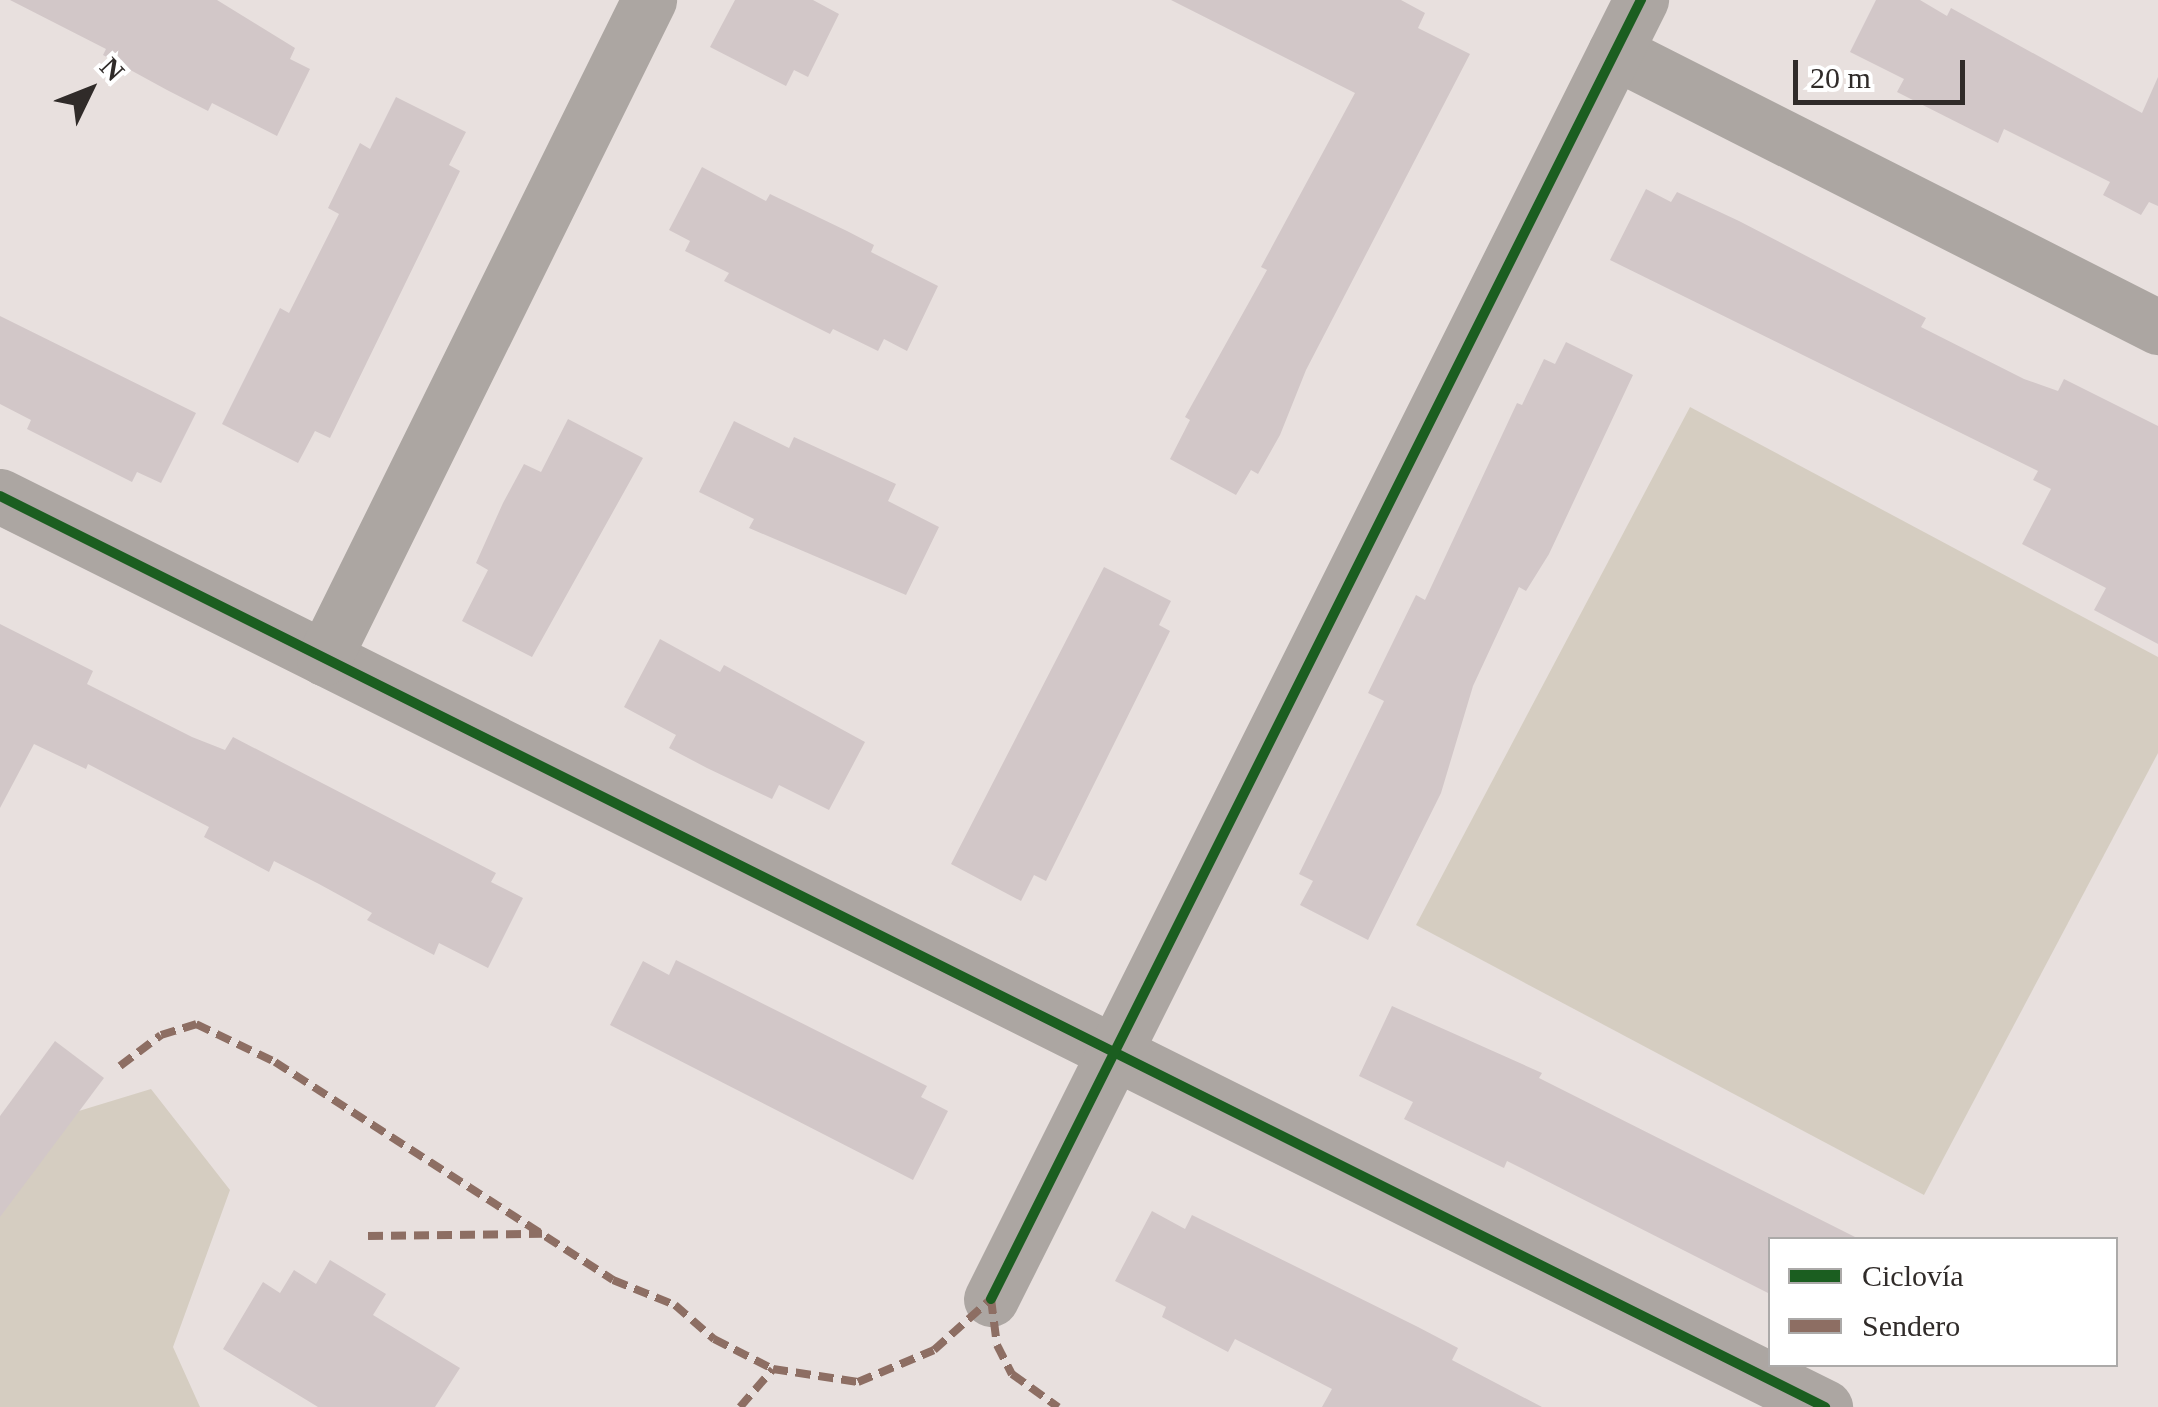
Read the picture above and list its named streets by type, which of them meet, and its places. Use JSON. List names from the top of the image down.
{
  "legend": ["Ciclovía", "Sendero"],
  "scale_bar": "20 m",
  "north": "top right"
}
